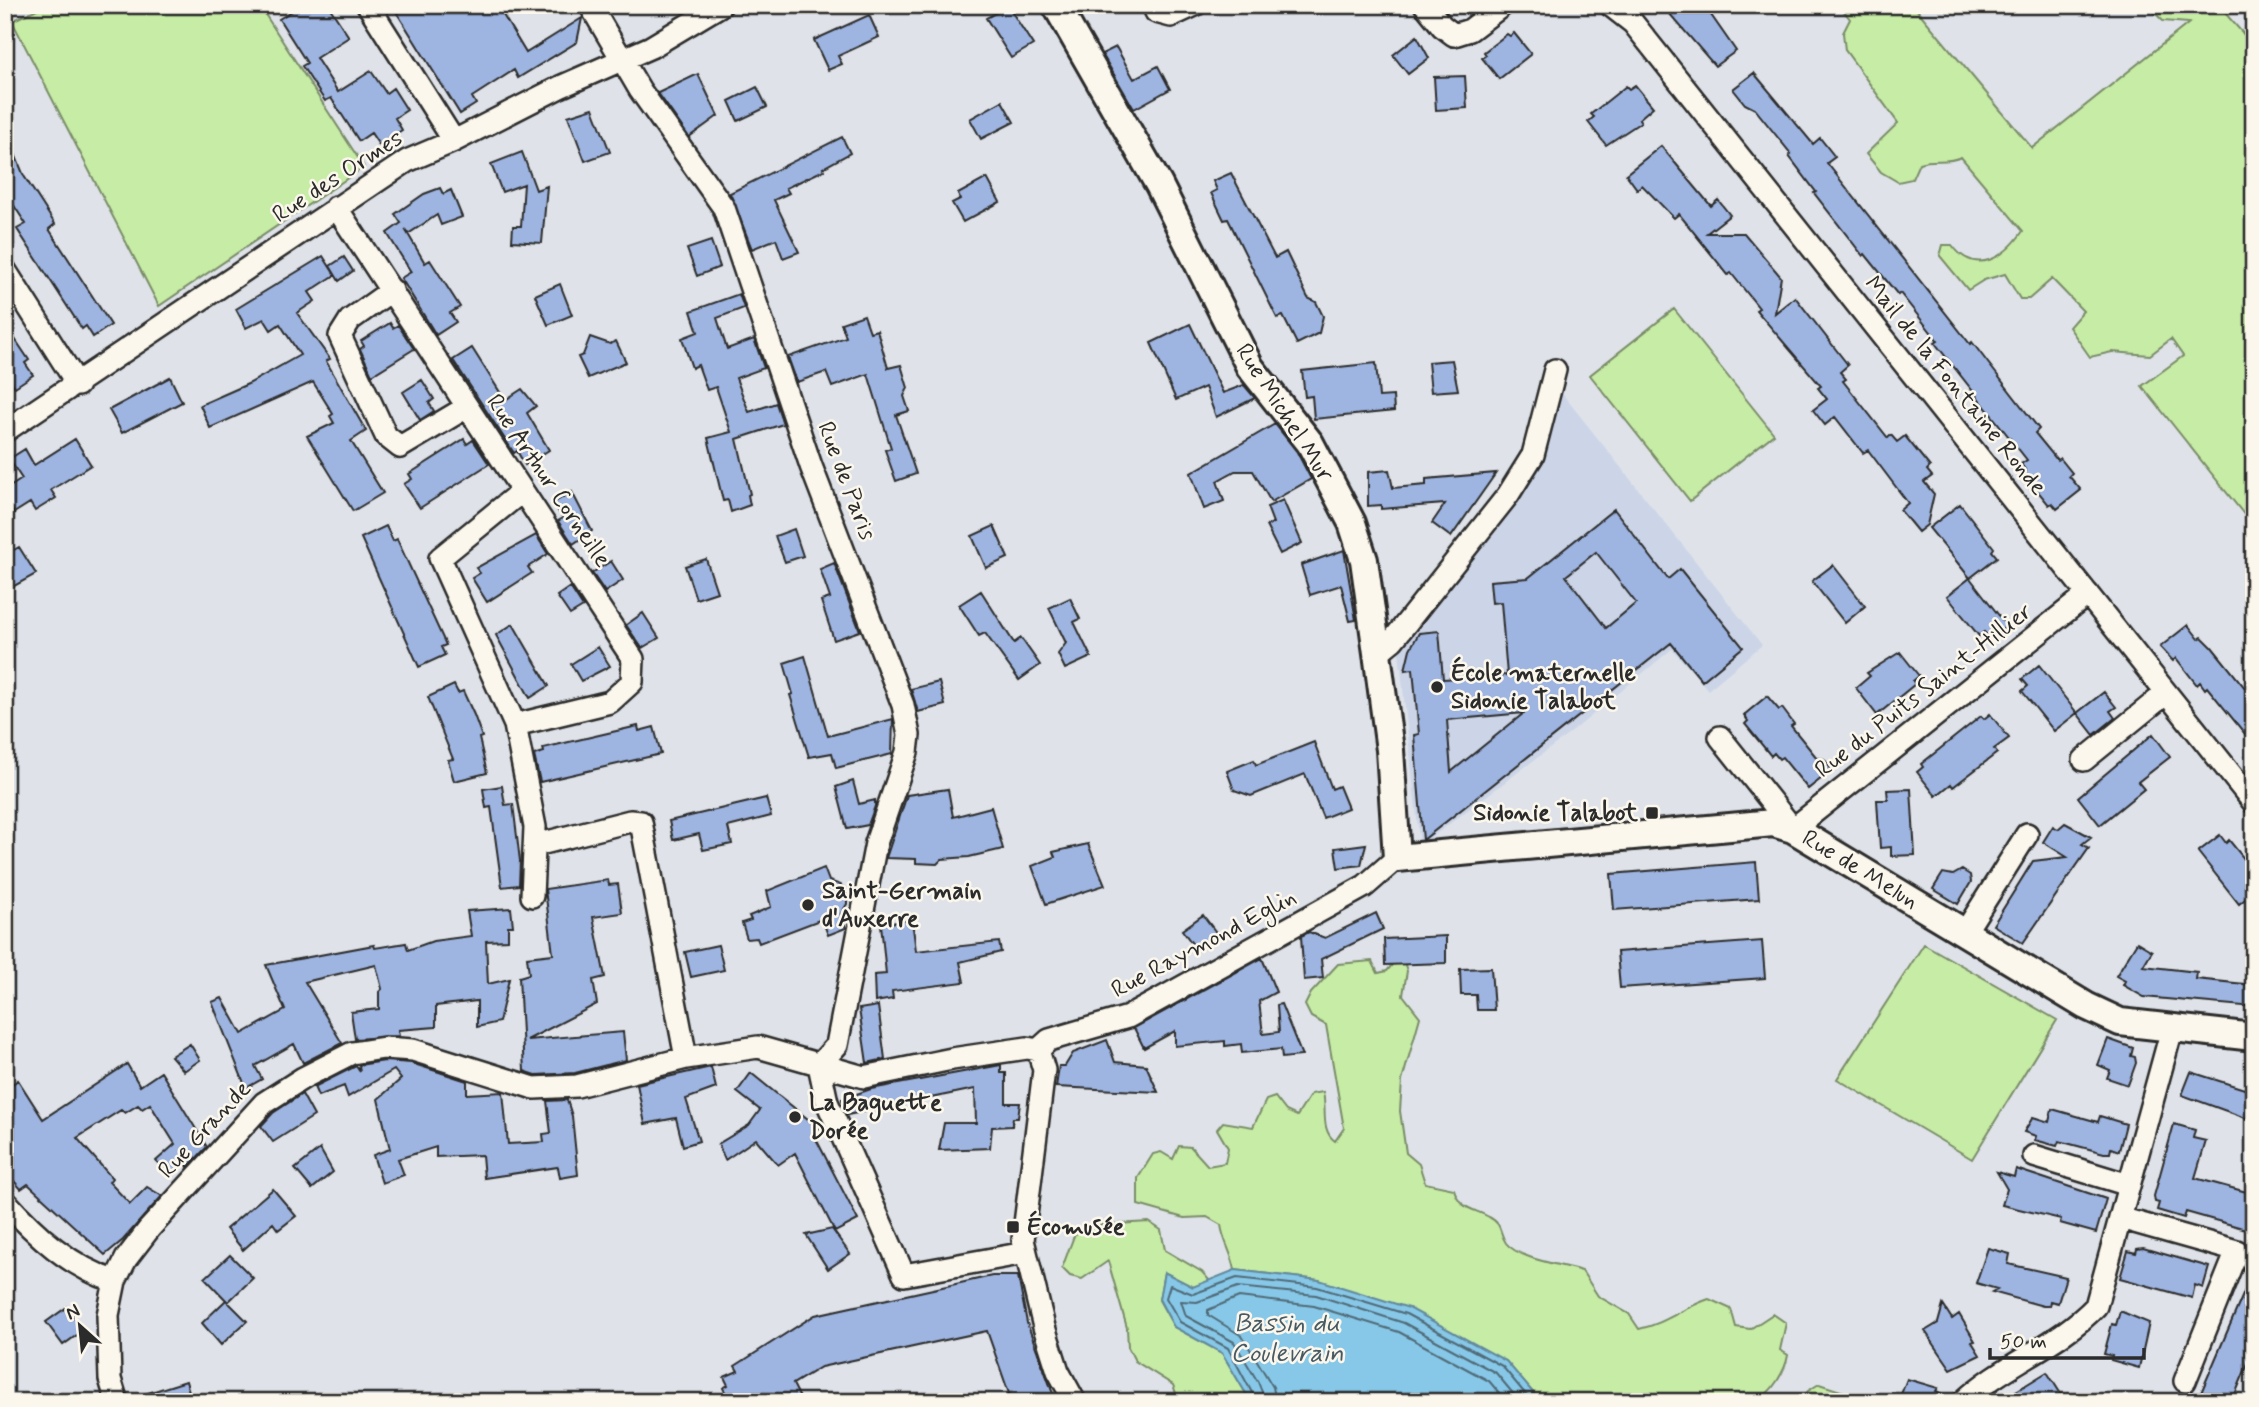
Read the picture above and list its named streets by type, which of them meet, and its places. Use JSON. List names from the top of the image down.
{
  "streets": {
    "street": [
      "Rue des Ormes",
      "Mail de la Fontaine Ronde",
      "Rue Michel Mur",
      "Rue Arthur Corneille",
      "Rue de Paris",
      "Rue du Puits Saint-Hillier",
      "Rue de Melun",
      "Rue Raymond Eglin",
      "Rue Grande"
    ]
  },
  "crossings": [
    ["Rue des Ormes", "Rue Arthur Corneille"],
    ["Rue des Ormes", "Rue de Paris"],
    ["Mail de la Fontaine Ronde", "Rue du Puits Saint-Hillier"],
    ["Rue Michel Mur", "Rue de Melun"],
    ["Rue Michel Mur", "Rue Raymond Eglin"],
    ["Rue de Paris", "Rue Raymond Eglin"],
    ["Rue de Paris", "Rue Grande"],
    ["Rue du Puits Saint-Hillier", "Rue de Melun"],
    ["Rue de Melun", "Rue Raymond Eglin"],
    ["Rue Raymond Eglin", "Rue Grande"]
  ],
  "water": ["Bassin du Coulevrain"],
  "places": {
    "other": ["École maternelle Sidonie Talabot", "Saint-Germain d'Auxerre", "La Baguette Dorée"],
    "transit": ["Sidonie Talabot", "Écomusée"]
  },
  "scale_bar": "50 m",
  "north": "top left"
}
